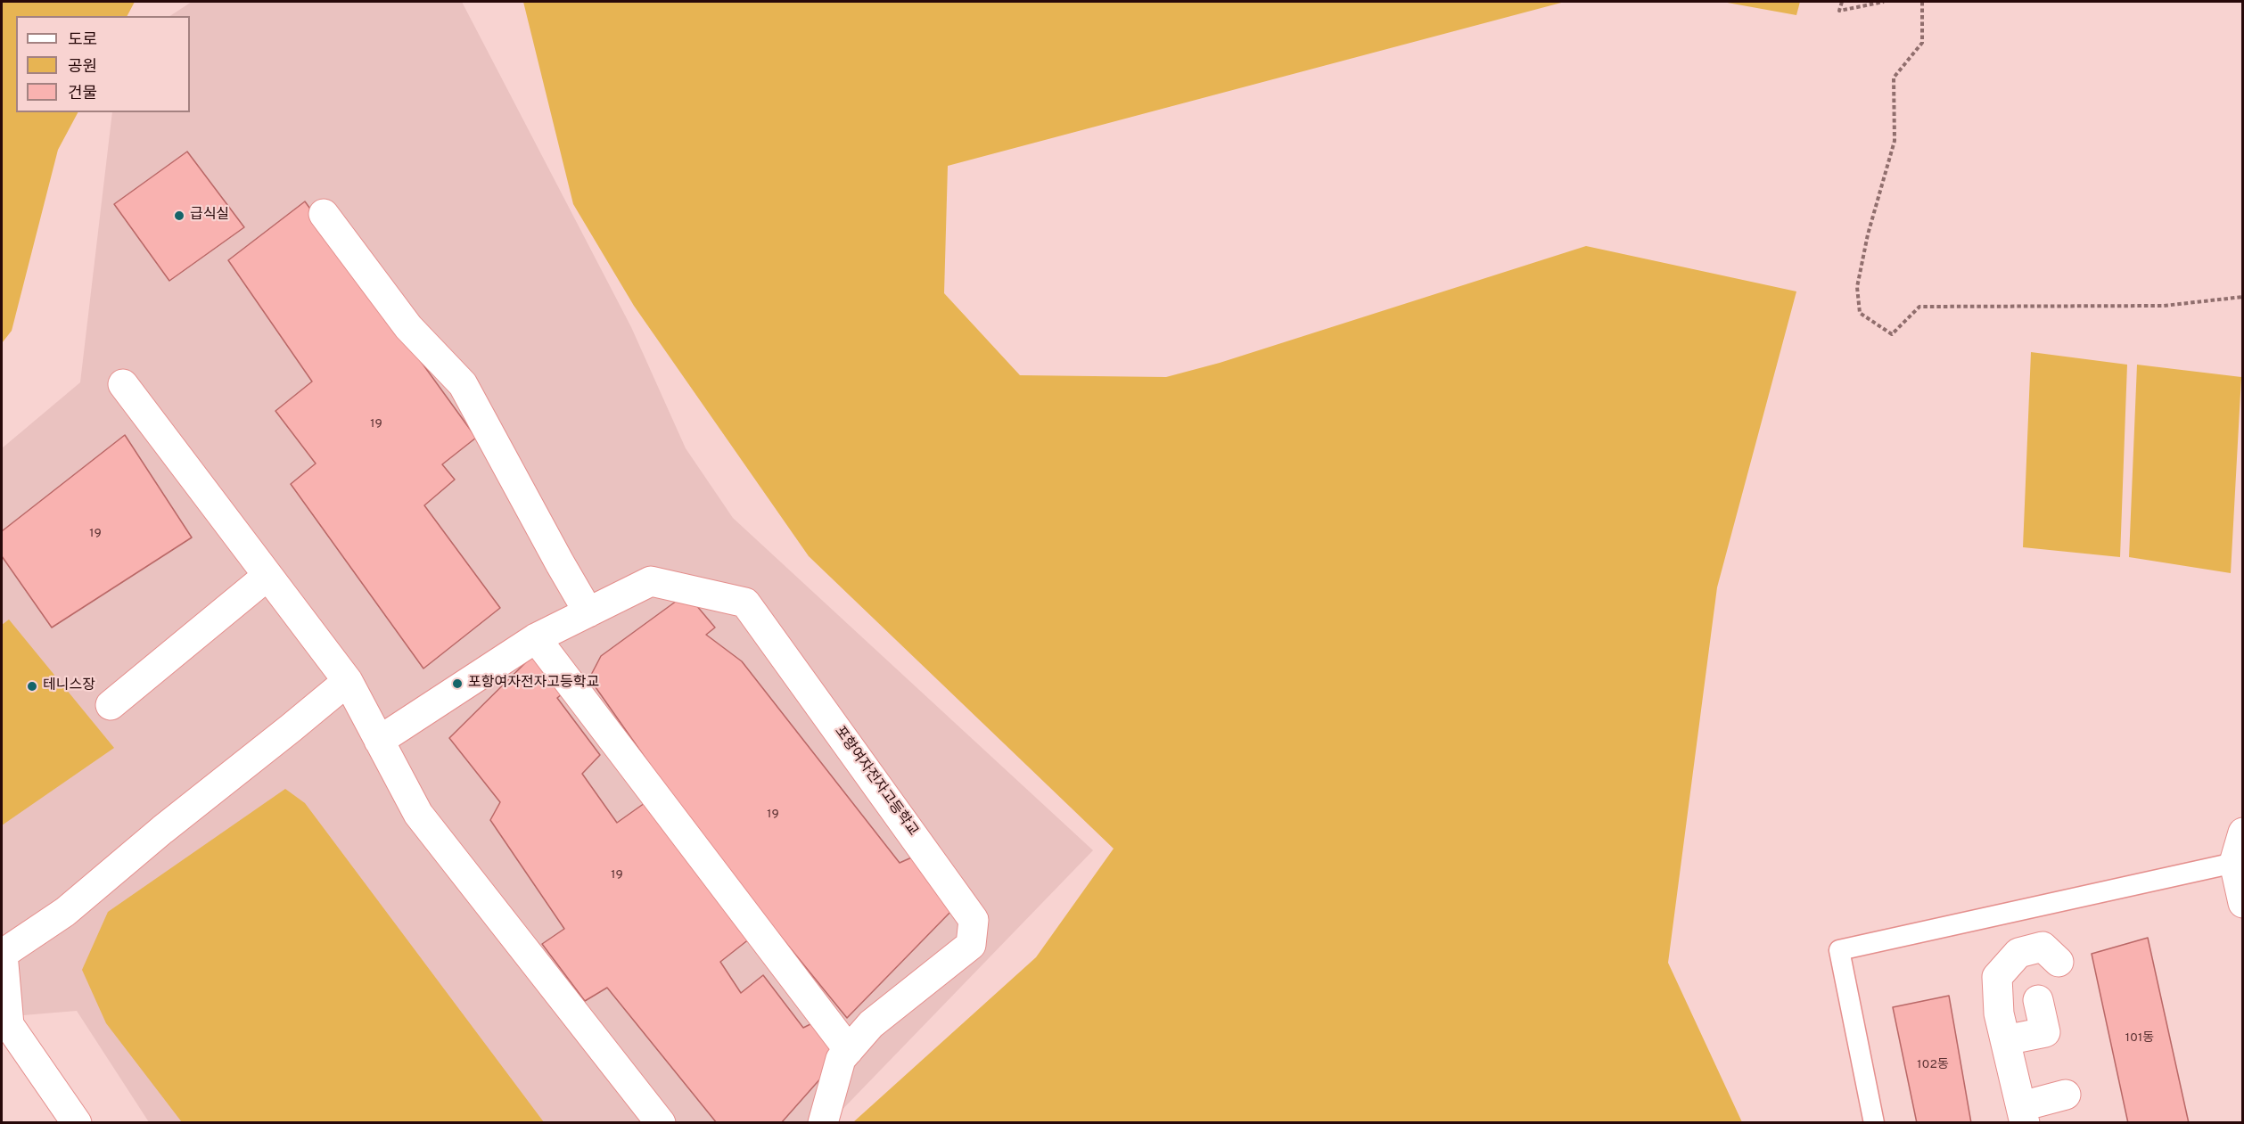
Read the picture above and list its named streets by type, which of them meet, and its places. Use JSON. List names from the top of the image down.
{
  "streets": {
    "street": ["포항여자전자고등학교"]
  },
  "places": ["급식실", "포항여자전자고등학교", "테니스장"],
  "house_numbers": [
    "19",
    "19",
    "19",
    "19",
    "101동",
    "102동"
  ],
  "legend": ["도로", "공원", "건물"]
}
